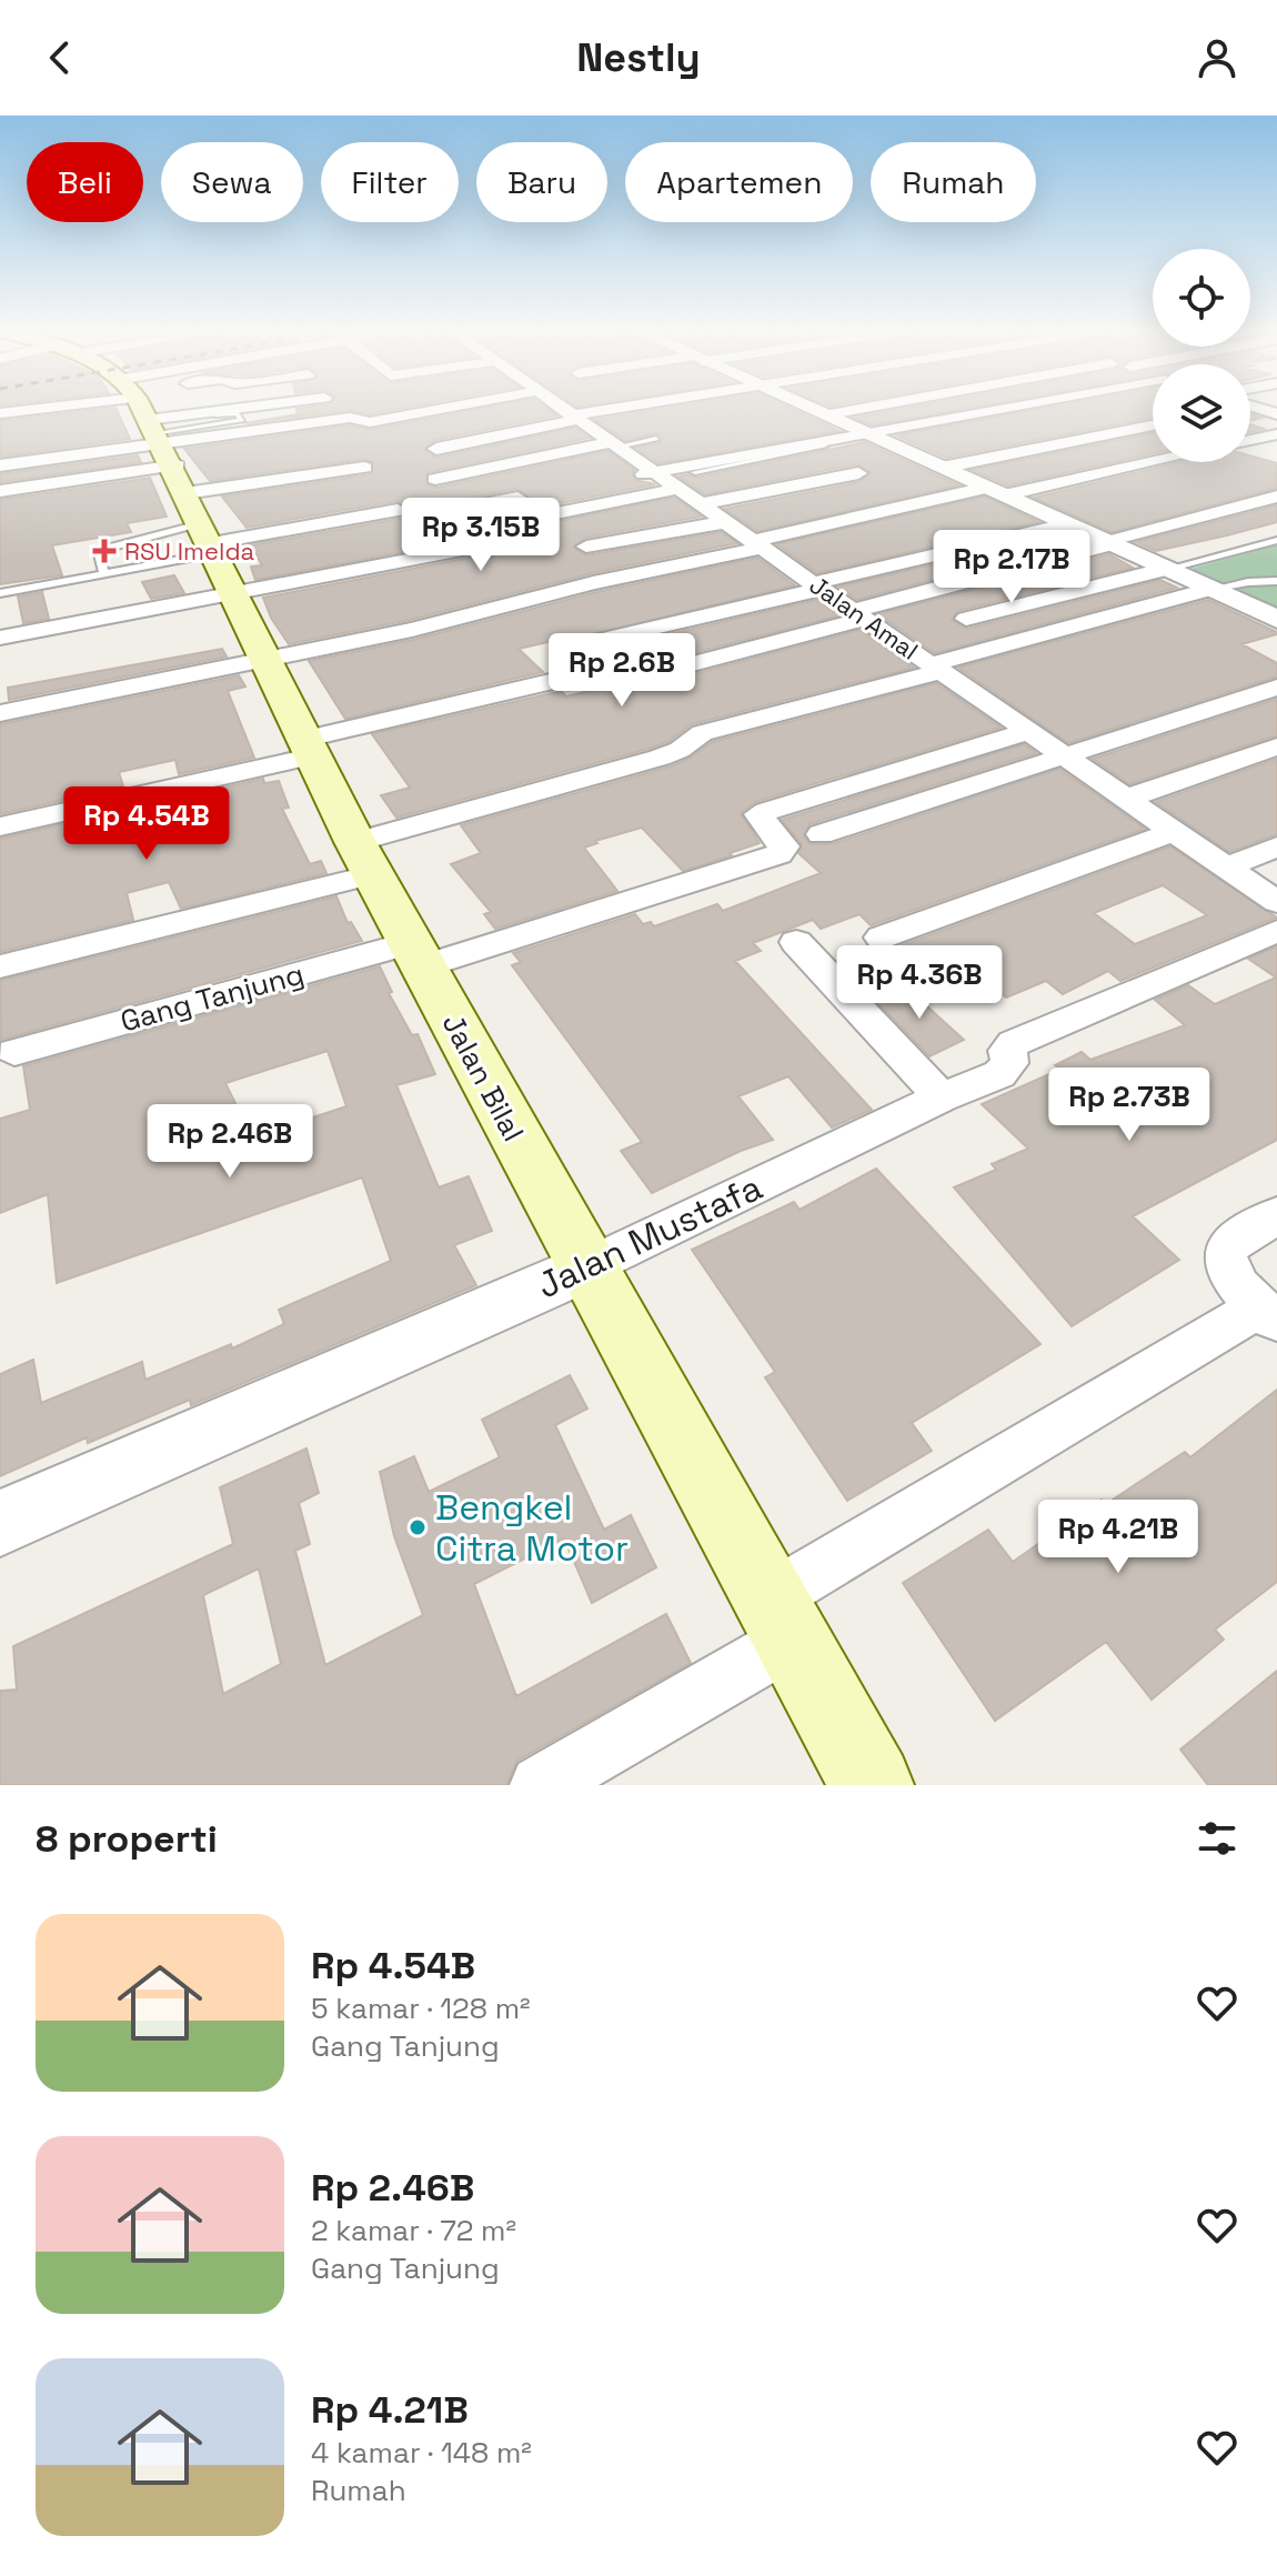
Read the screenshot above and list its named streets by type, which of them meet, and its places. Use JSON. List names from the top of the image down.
{
  "streets": {
    "main road": ["Jalan Bilal"],
    "street": ["Jalan Amal", "Gang Tanjung", "Jalan Mustafa"]
  },
  "crossings": [
    ["Jalan Amal", "Gang Tanjung"],
    ["Gang Tanjung", "Jalan Bilal"],
    ["Jalan Bilal", "Jalan Mustafa"]
  ],
  "places": {
    "health": ["RSU Imelda"],
    "other": ["Bengkel Citra Motor"]
  },
  "page": {
    "header": "Nestly",
    "chip": [
      "Beli",
      "Sewa",
      "Filter",
      "Baru",
      "Apartemen",
      "Rumah"
    ],
    "price": [
      "Rp 3.15B",
      "Rp 2.17B",
      "Rp 2.6B",
      "Rp 4.54B",
      "Rp 4.36B",
      "Rp 2.73B",
      "Rp 2.46B",
      "Rp 4.21B"
    ],
    "heading": "8 properti",
    "list": [
      {
        "name": "Rp 4.54B",
        "note": "5 kamar · 128 m² · Gang Tanjung"
      },
      {
        "name": "Rp 2.46B",
        "note": "2 kamar · 72 m² · Gang Tanjung"
      },
      {
        "name": "Rp 4.21B",
        "note": "4 kamar · 148 m² · Rumah"
      }
    ]
  }
}
